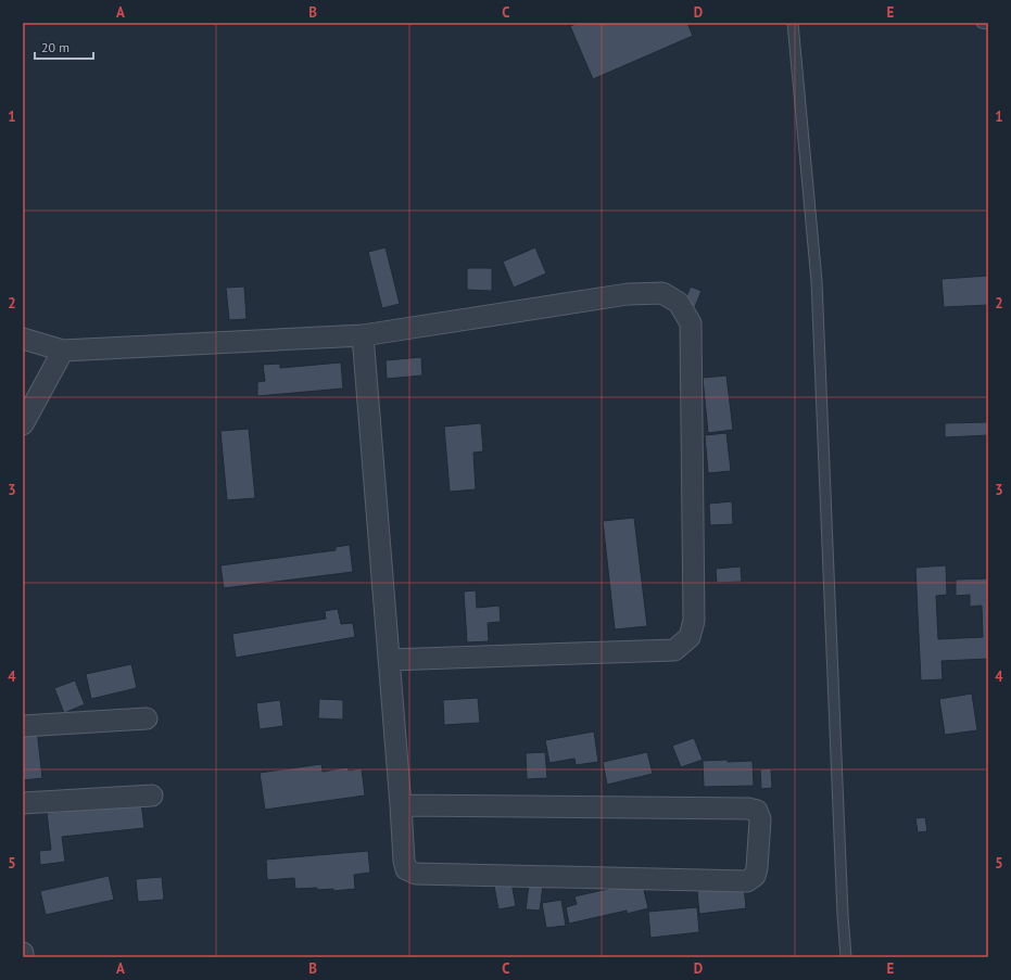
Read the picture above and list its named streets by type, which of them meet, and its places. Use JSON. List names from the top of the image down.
{
  "scale_bar": "20 m",
  "grid": {
    "columns": [
      "A",
      "B",
      "C",
      "D",
      "E"
    ],
    "rows": [
      "1",
      "2",
      "3",
      "4",
      "5"
    ]
  }
}
